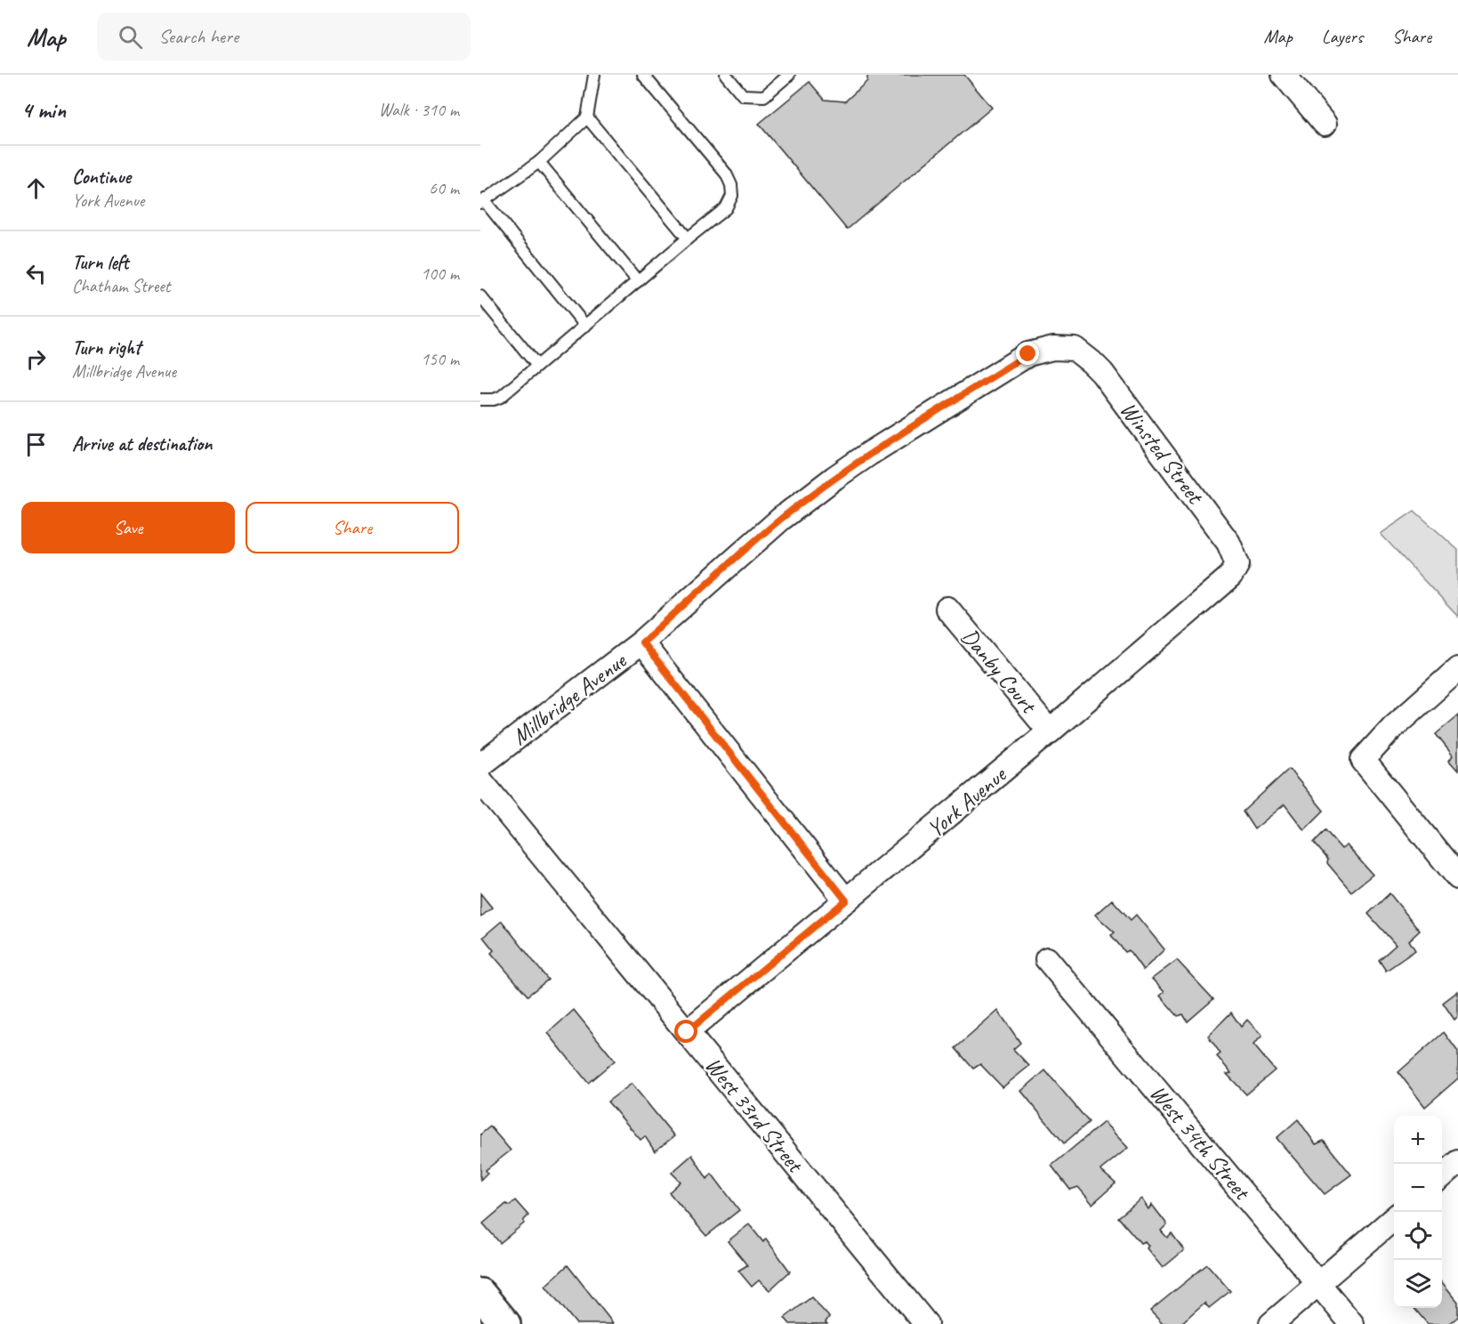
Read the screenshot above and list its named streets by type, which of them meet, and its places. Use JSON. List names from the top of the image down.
{
  "streets": {
    "street": [
      "Winsted Street",
      "Danby Court",
      "Millbridge Avenue",
      "York Avenue",
      "West 33rd Street",
      "West 34th Street"
    ]
  },
  "crossings": [
    ["Winsted Street", "Millbridge Avenue"],
    ["Winsted Street", "York Avenue"],
    ["Danby Court", "York Avenue"],
    ["York Avenue", "West 33rd Street"]
  ],
  "page": {
    "header": "Map",
    "search": "Search here",
    "nav": ["Map", "Layers", "Share"],
    "heading": ["4 min", "Walk · 310 m"],
    "list": [
      ["Continue", "York Avenue", "60 m"],
      ["Turn left", "Chatham Street", "100 m"],
      ["Turn right", "Millbridge Avenue", "150 m"],
      "Arrive at destination"
    ],
    "buttons": ["Save", "Share"],
    "map_buttons": ["+", "−"]
  }
}
